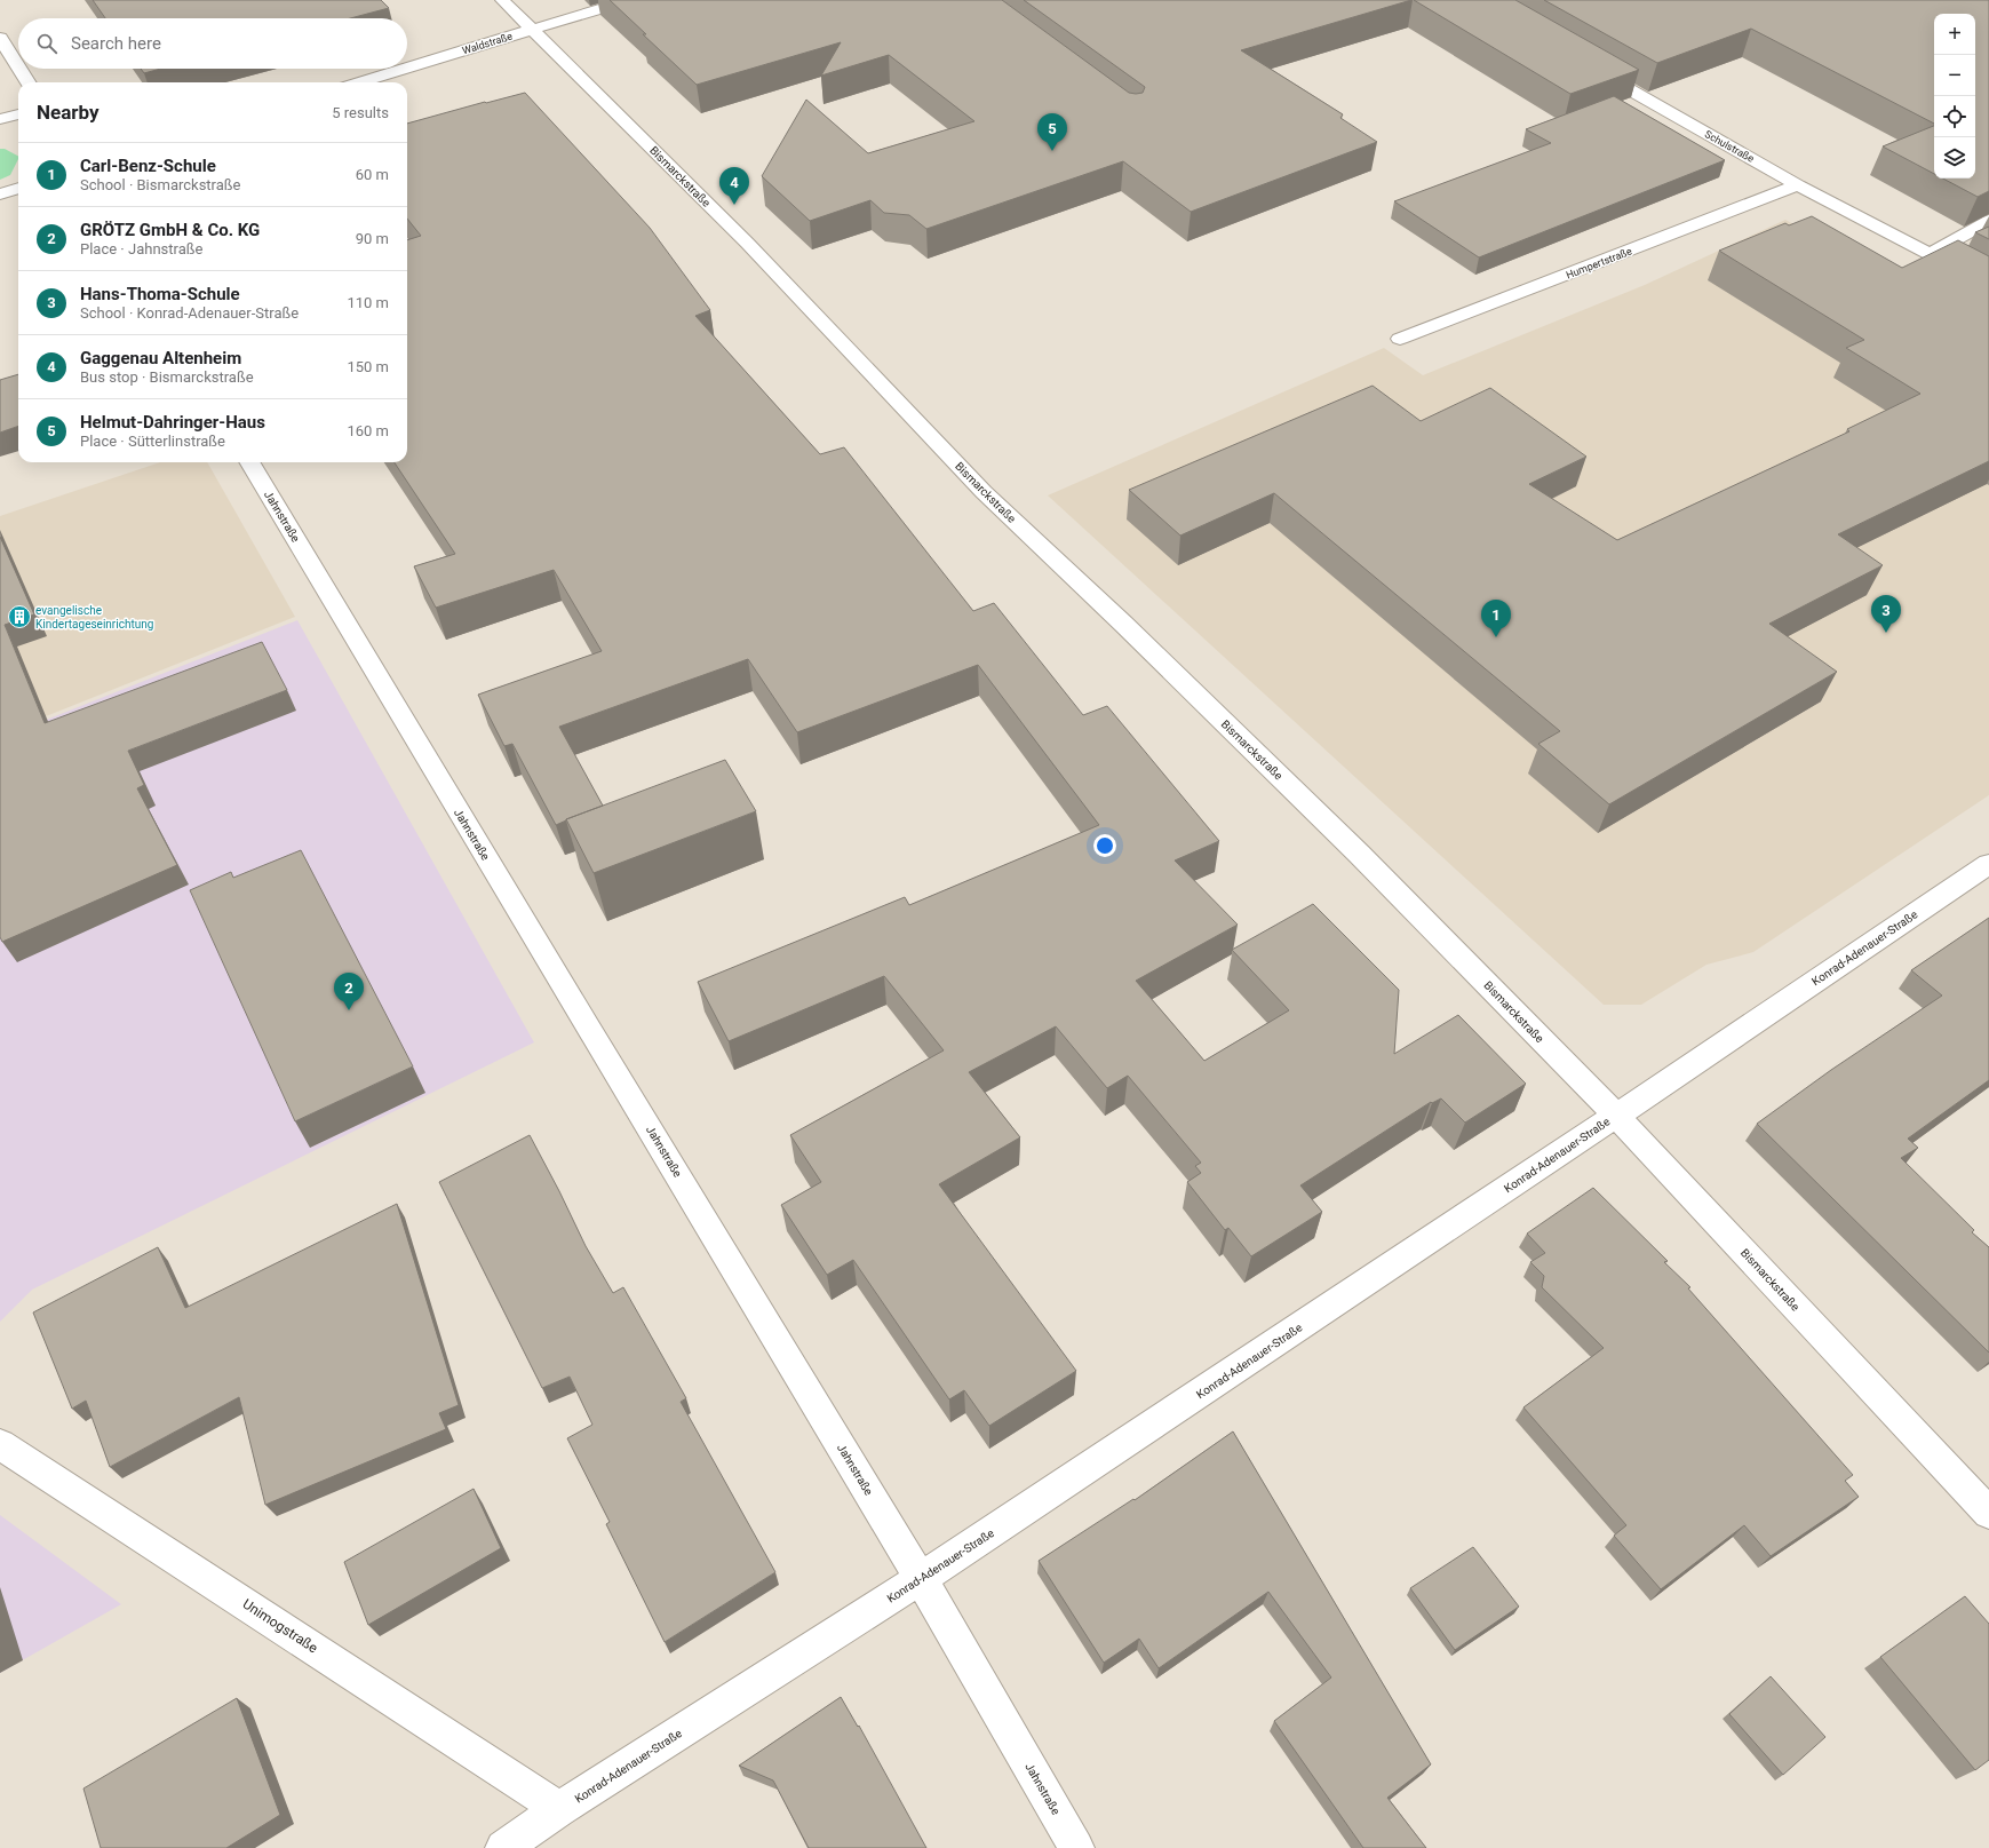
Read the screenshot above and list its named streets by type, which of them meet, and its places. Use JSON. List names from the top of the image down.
{
  "streets": {
    "street": [
      "Waldstraße",
      "Schulstraße",
      "Bismarckstraße",
      "Humpertstraße",
      "Jahnstraße",
      "Konrad-Adenauer-Straße",
      "Unimogstraße"
    ]
  },
  "crossings": [
    ["Waldstraße", "Bismarckstraße"],
    ["Schulstraße", "Humpertstraße"],
    ["Bismarckstraße", "Konrad-Adenauer-Straße"],
    ["Jahnstraße", "Konrad-Adenauer-Straße"],
    ["Konrad-Adenauer-Straße", "Unimogstraße"]
  ],
  "places": {
    "building": ["evangelische Kindertageseinrichtung"]
  },
  "page": {
    "map_buttons": ["+", "−"],
    "search": "Search here",
    "heading": ["Nearby", "5 results"],
    "pins": [
      "5",
      "4",
      "3",
      "1",
      "2"
    ],
    "list": [
      {
        "mark": "1",
        "name": "Carl-Benz-Schule",
        "note": "School · Bismarckstraße",
        "value": "60 m"
      },
      {
        "mark": "2",
        "name": "GRÖTZ GmbH & Co. KG",
        "note": "Place · Jahnstraße",
        "value": "90 m"
      },
      {
        "mark": "3",
        "name": "Hans-Thoma-Schule",
        "note": "School · Konrad-Adenauer-Straße",
        "value": "110 m"
      },
      {
        "mark": "4",
        "name": "Gaggenau Altenheim",
        "note": "Bus stop · Bismarckstraße",
        "value": "150 m"
      },
      {
        "mark": "5",
        "name": "Helmut-Dahringer-Haus",
        "note": "Place · Sütterlinstraße",
        "value": "160 m"
      }
    ]
  }
}
